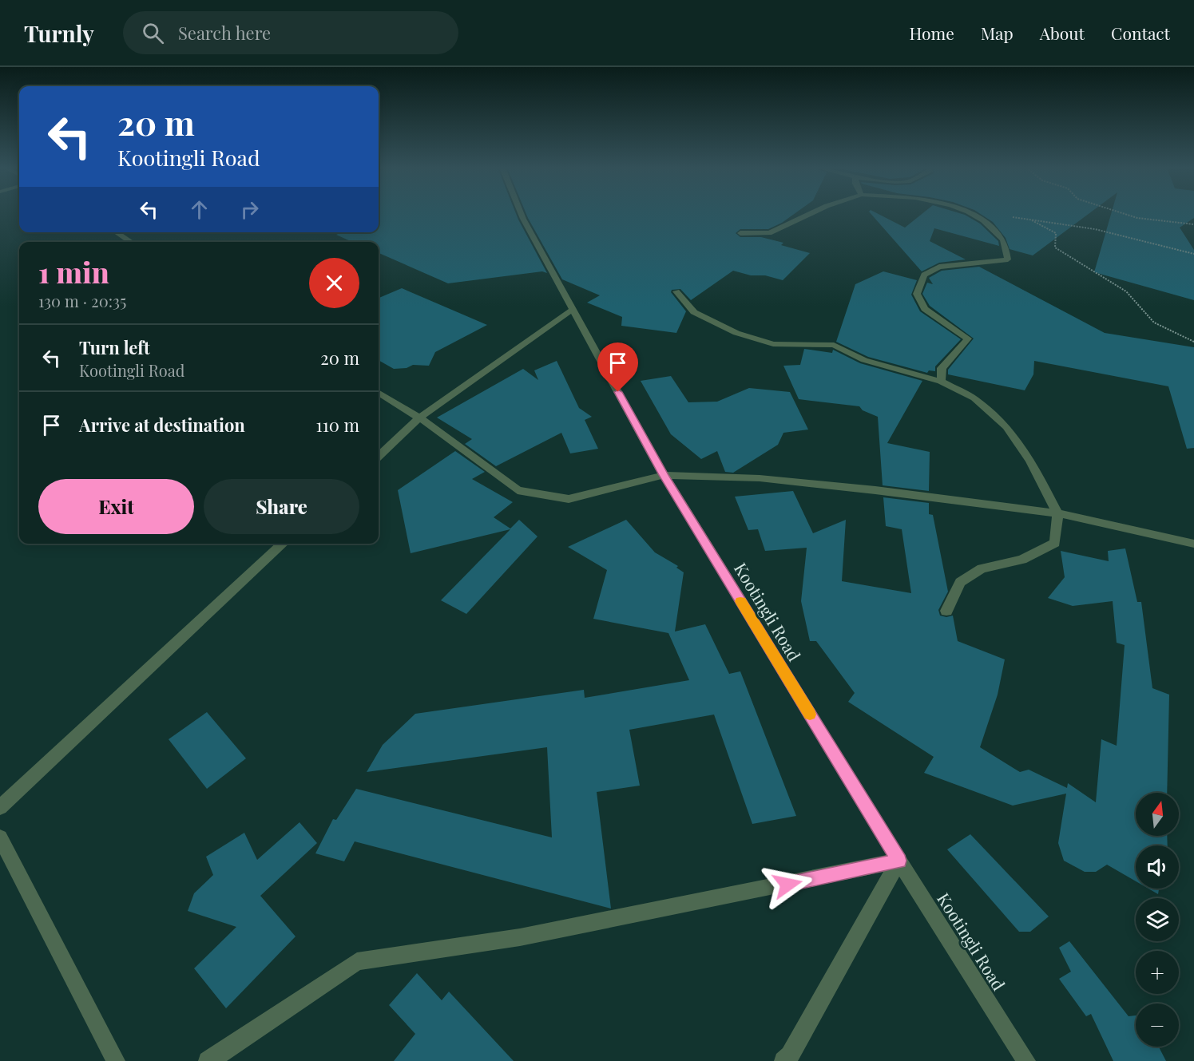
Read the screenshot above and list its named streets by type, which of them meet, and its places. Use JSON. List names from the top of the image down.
{
  "streets": {
    "street": ["Kootingli Road"]
  },
  "north": "top",
  "page": {
    "header": "Turnly",
    "search": "Search here",
    "nav": [
      "Home",
      "Map",
      "About",
      "Contact"
    ],
    "turn": ["20 m", "Kootingli Road"],
    "heading": ["1 min", "130 m · 20:35"],
    "list": [
      {
        "name": "Turn left",
        "note": "Kootingli Road",
        "value": "20 m"
      },
      {
        "name": "Arrive at destination",
        "value": "110 m"
      }
    ],
    "buttons": ["Exit", "Share"],
    "map_buttons": ["+", "−"]
  }
}
